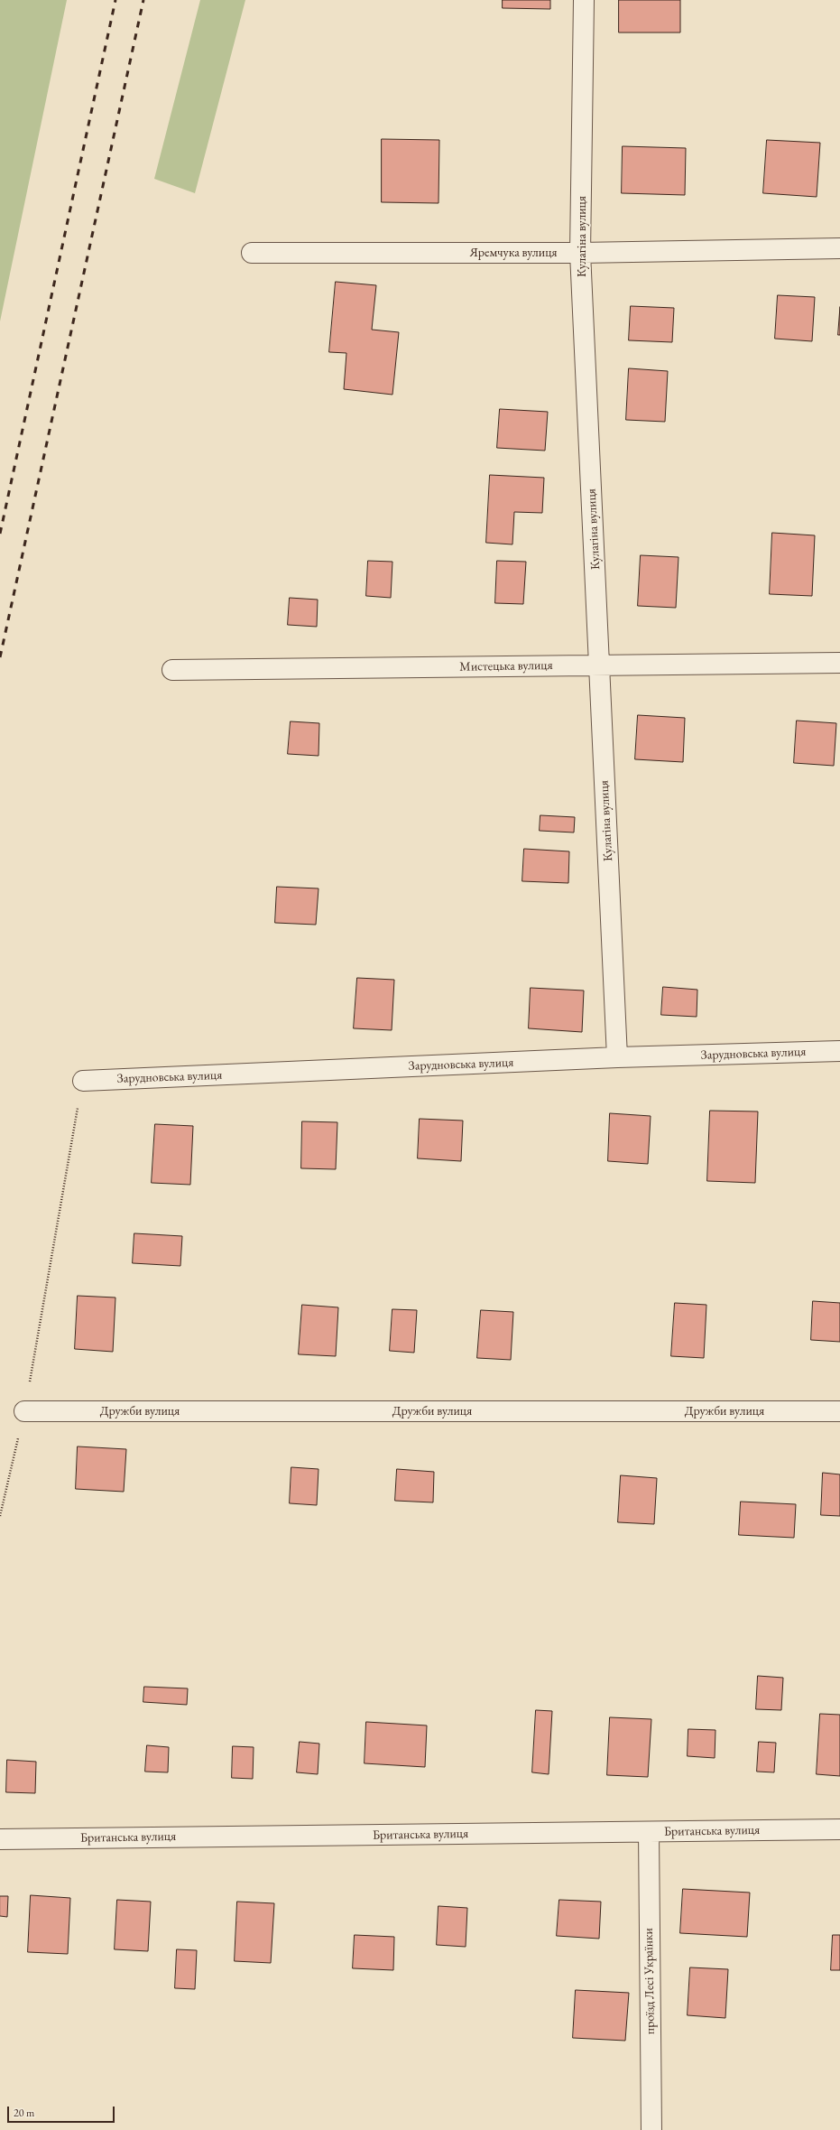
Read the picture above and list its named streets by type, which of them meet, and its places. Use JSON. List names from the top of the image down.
{
  "streets": {
    "street": [
      "Кулагіна вулиця",
      "Яремчука вулиця",
      "Мистецька вулиця",
      "Зарудновська вулиця",
      "Дружби вулиця",
      "Британська вулиця",
      "проїзд Лесі Українки"
    ]
  },
  "crossings": [
    ["Кулагіна вулиця", "Яремчука вулиця"],
    ["Кулагіна вулиця", "Мистецька вулиця"],
    ["Кулагіна вулиця", "Зарудновська вулиця"],
    ["Британська вулиця", "проїзд Лесі Українки"]
  ],
  "scale_bar": "20 m"
}
